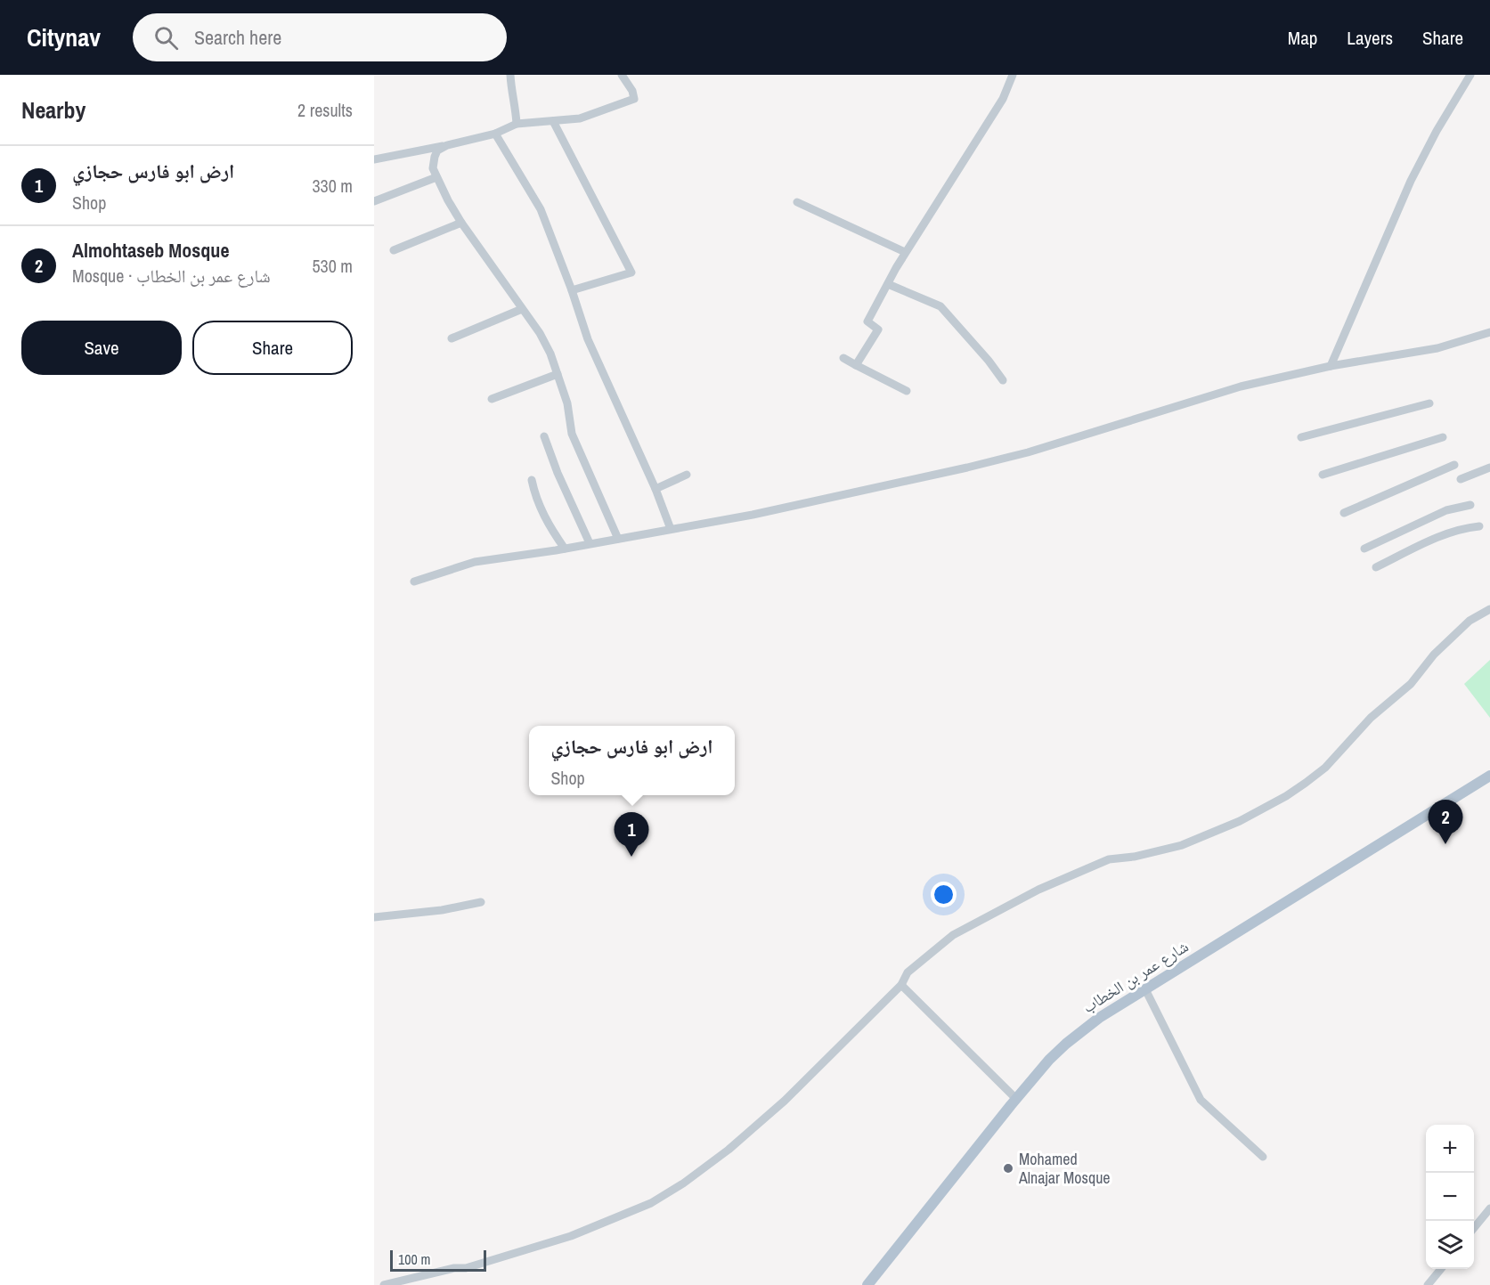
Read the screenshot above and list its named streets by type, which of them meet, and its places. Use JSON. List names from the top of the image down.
{
  "streets": {
    "main road": ["شارع عمر بن الخطاب"]
  },
  "places": ["Mohamed Alnajar Mosque"],
  "scale_bar": "100 m",
  "page": {
    "header": "Citynav",
    "search": "Search here",
    "nav": ["Map", "Layers", "Share"],
    "heading": ["Nearby", "2 results"],
    "list": [
      {
        "mark": "1",
        "name": "ارض ابو فارس حجازي",
        "note": "Shop",
        "value": "330 m"
      },
      {
        "mark": "2",
        "name": "Almohtaseb Mosque",
        "note": "Mosque · شارع عمر بن الخطاب",
        "value": "530 m"
      }
    ],
    "buttons": ["Save", "Share"],
    "popup": ["ارض ابو فارس حجازي", "Shop"],
    "pins": ["2", "1"],
    "map_buttons": ["+", "−"],
    "scale": "100 m"
  }
}
